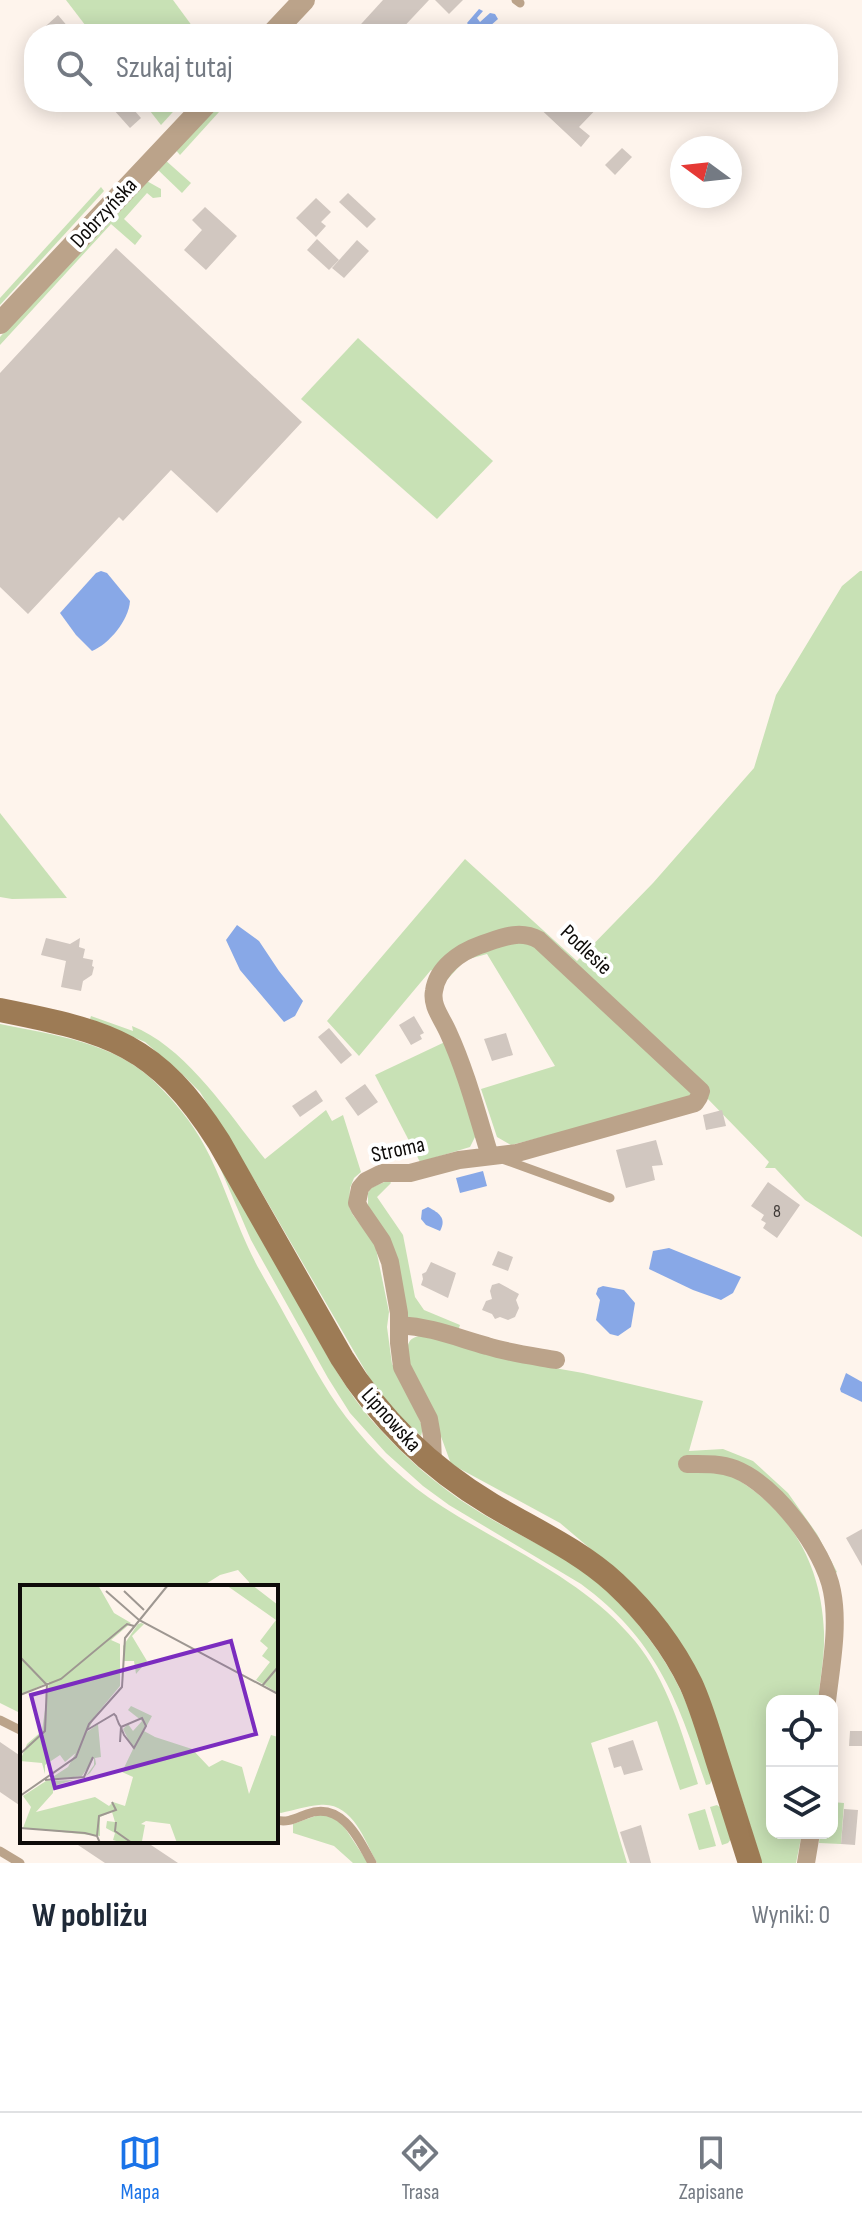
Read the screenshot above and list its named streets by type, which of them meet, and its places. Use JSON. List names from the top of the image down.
{
  "streets": {
    "main road": ["Lipnowska"],
    "street": ["Dobrzyńska", "Podlesie", "Stroma"]
  },
  "crossings": [
    ["Podlesie", "Stroma"],
    ["Stroma", "Lipnowska"]
  ],
  "house_numbers": ["8"],
  "north": "left",
  "page": {
    "search": "Szukaj tutaj",
    "heading": ["W pobliżu", "Wyniki: 0"],
    "nav": ["Mapa", "Trasa", "Zapisane"]
  }
}
